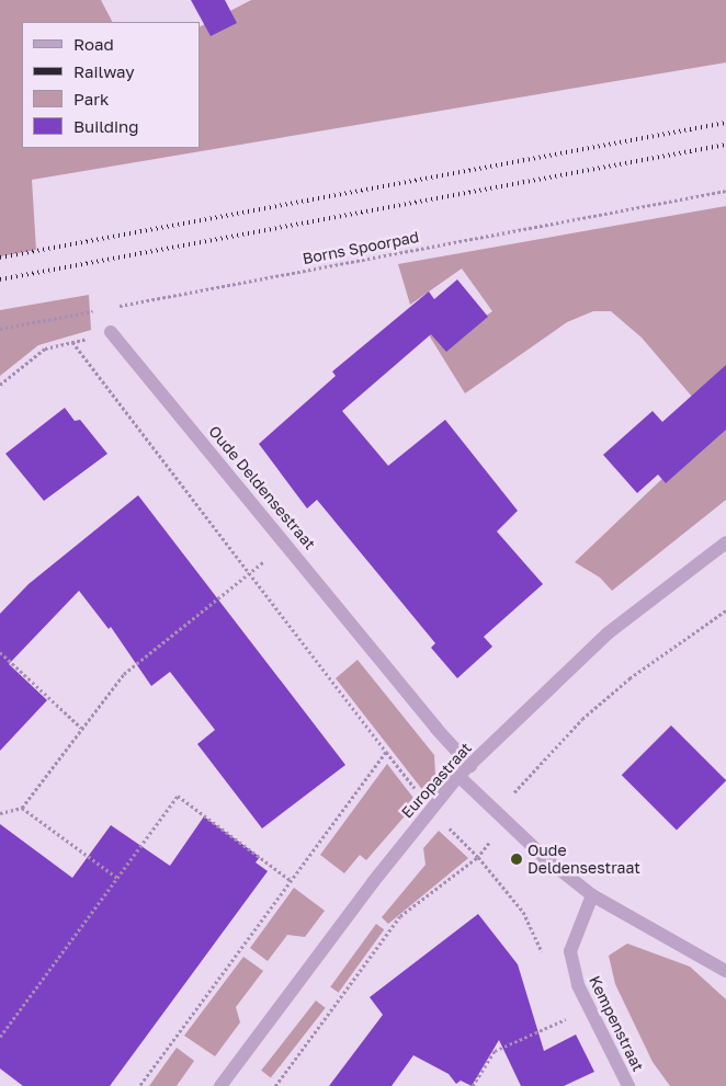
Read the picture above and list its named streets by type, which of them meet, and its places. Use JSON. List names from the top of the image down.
{
  "streets": {
    "street": ["Oude Deldensestraat", "Europastraat", "Kempenstraat"],
    "path": ["Borns Spoorpad"]
  },
  "crossings": [
    ["Oude Deldensestraat", "Europastraat"]
  ],
  "places": ["Oude Deldensestraat"],
  "legend": [
    "Road",
    "Railway",
    "Park",
    "Building"
  ]
}
